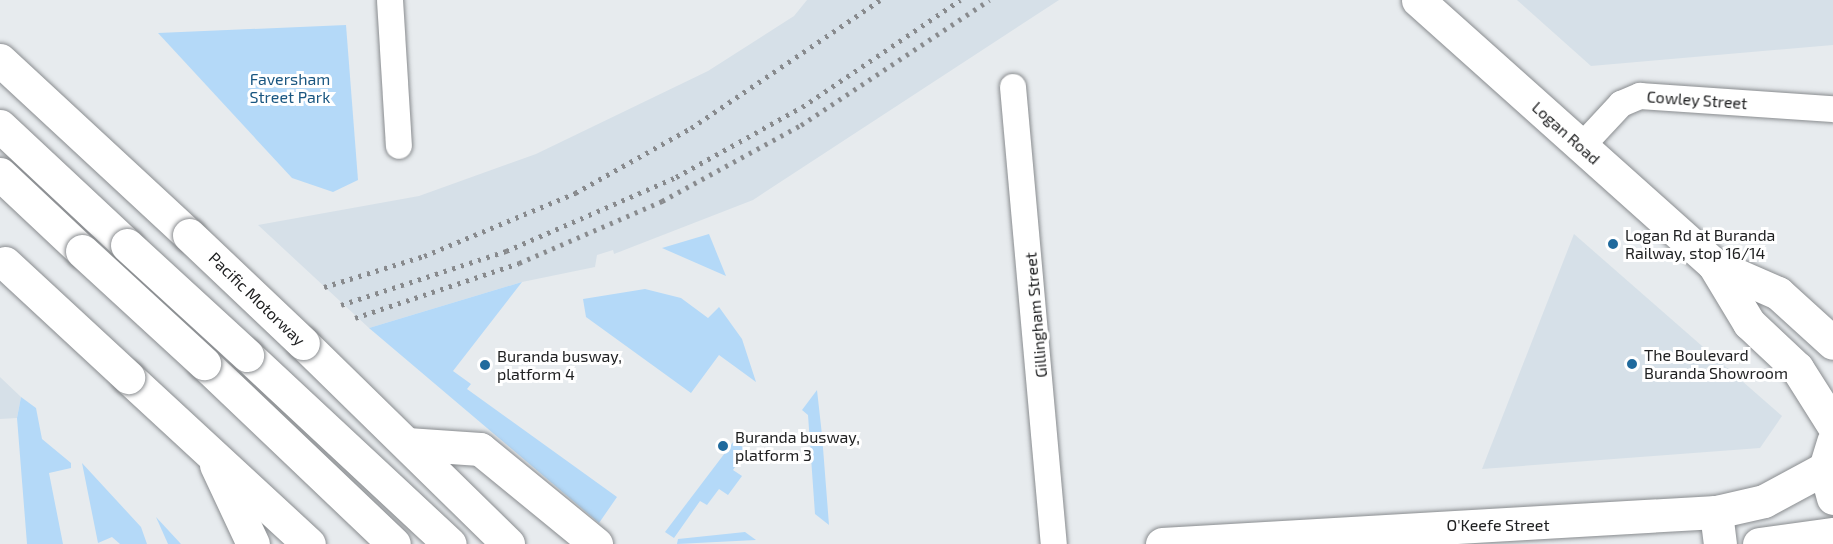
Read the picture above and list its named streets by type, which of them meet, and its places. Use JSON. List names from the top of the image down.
{
  "streets": {
    "main road": ["Logan Road", "Pacific Motorway", "O'Keefe Street"],
    "street": ["Cowley Street", "Gillingham Street"]
  },
  "crossings": [
    ["Cowley Street", "Logan Road"]
  ],
  "parks": ["Faversham Street Park"],
  "places": [
    "Logan Rd at Buranda Railway, stop 16/14",
    "The Boulevard Buranda Showroom",
    "Buranda busway, platform 4",
    "Buranda busway, platform 3"
  ]
}
